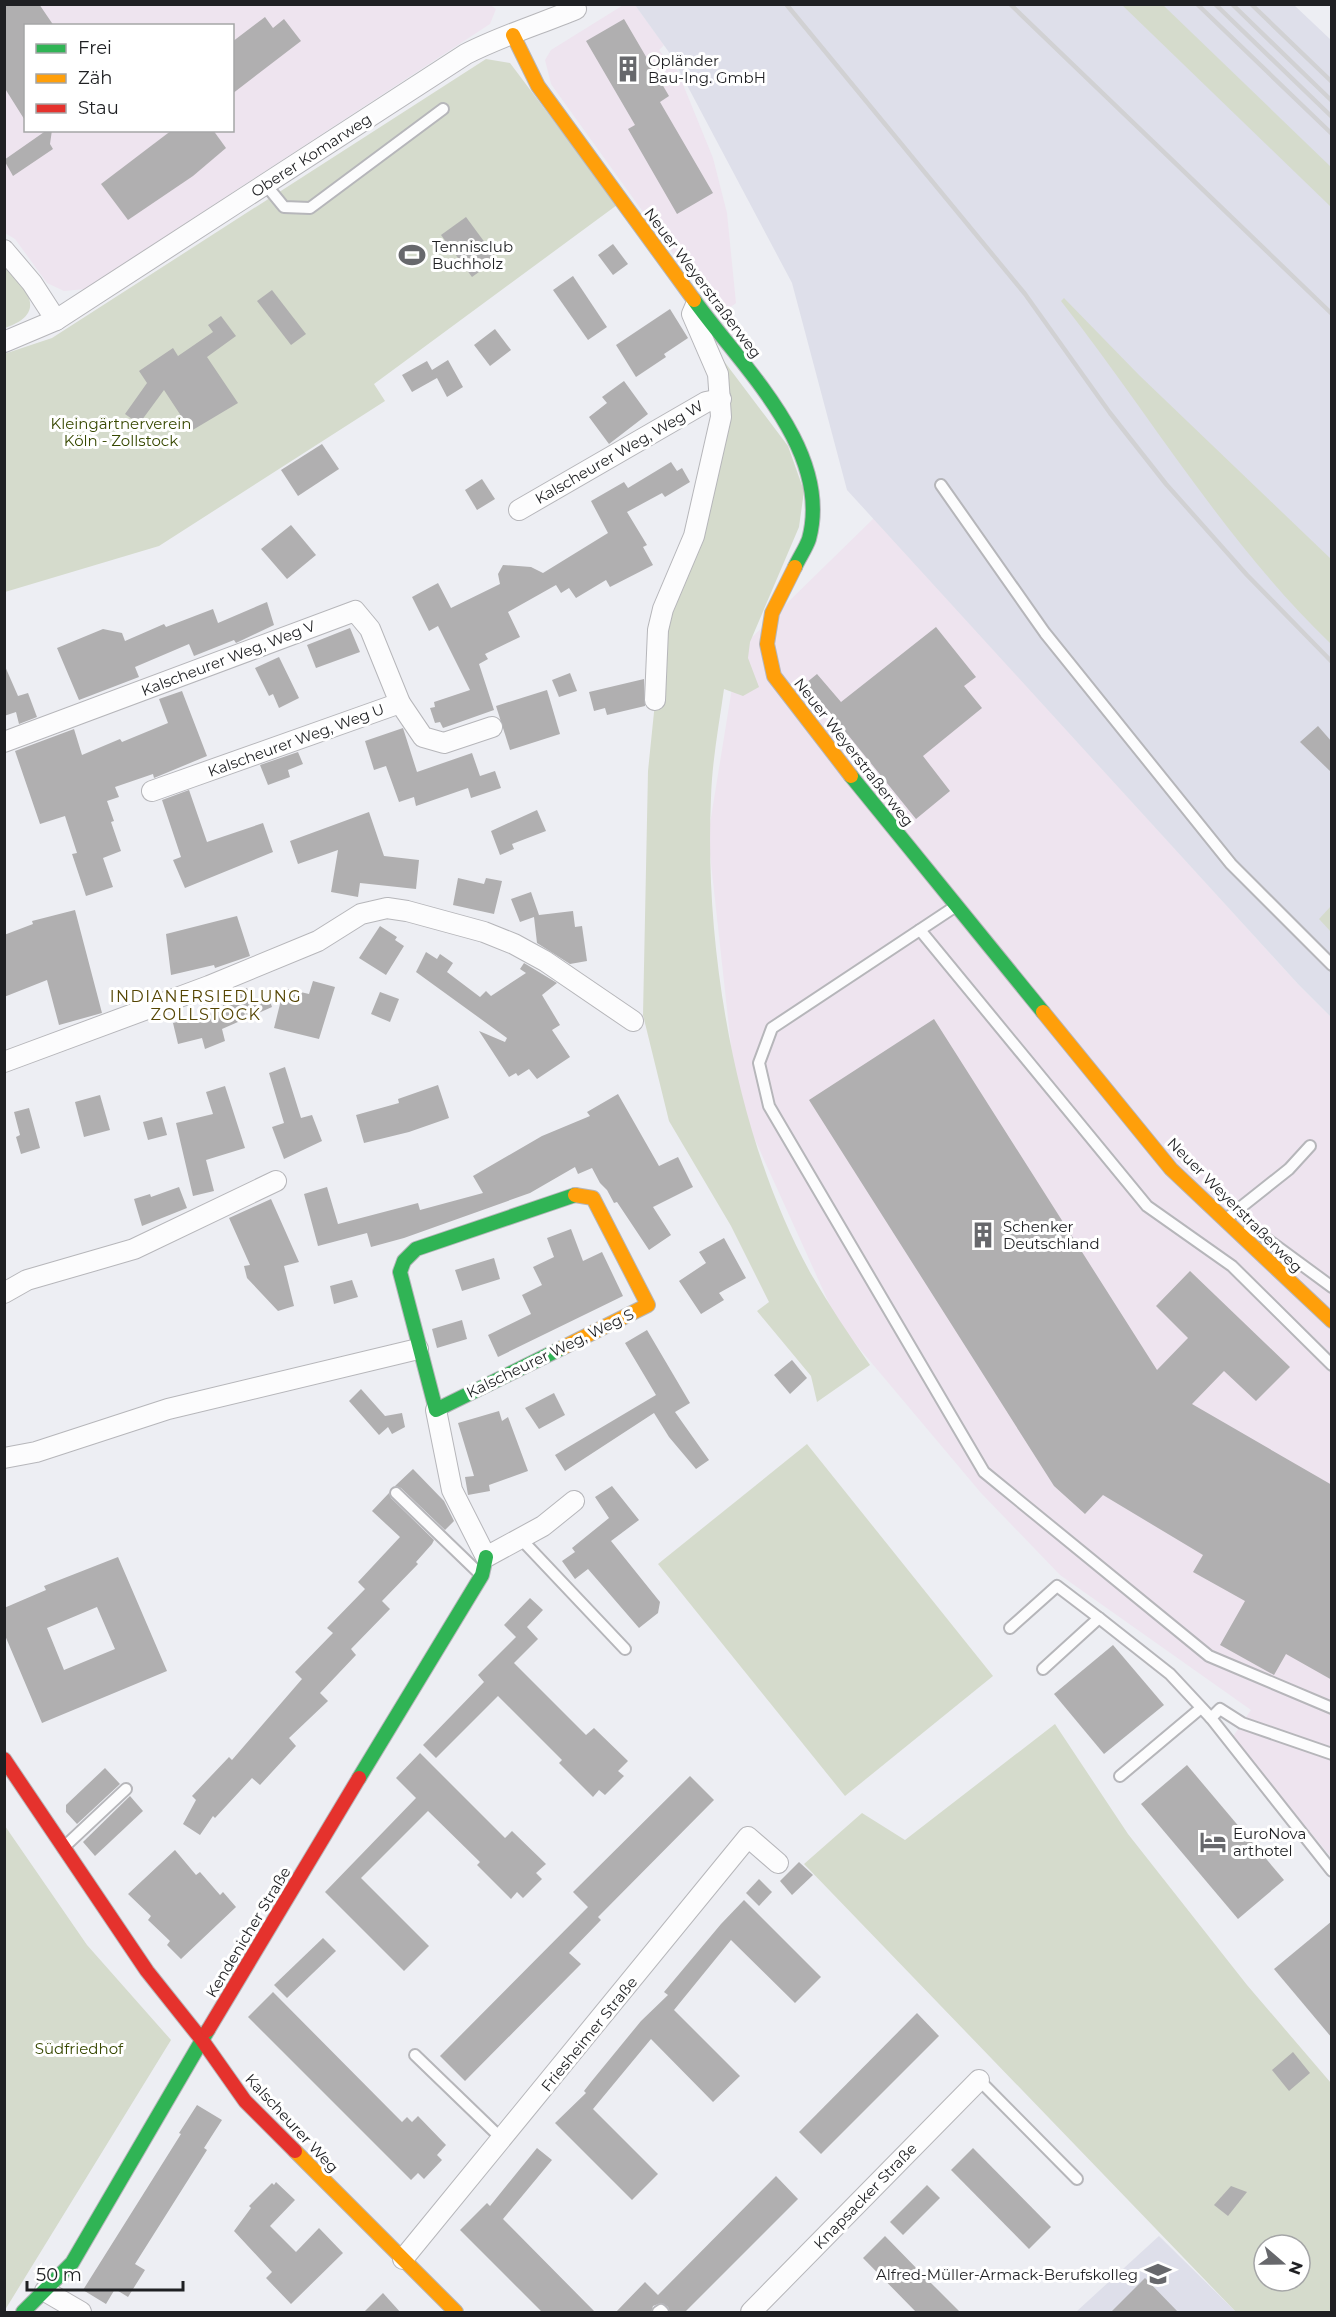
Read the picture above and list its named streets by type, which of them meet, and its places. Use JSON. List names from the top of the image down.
{
  "streets": {
    "street": [
      "Oberer Komarweg",
      "Neuer Weyerstraßerweg",
      "Kalscheurer Weg, Weg W",
      "Kalscheurer Weg, Weg V",
      "Kalscheurer Weg, Weg U",
      "Kalscheurer Weg, Weg S",
      "Kendenicher Straße",
      "Friesheimer Straße",
      "Kalscheurer Weg",
      "Knapsacker Straße"
    ]
  },
  "crossings": [
    ["Oberer Komarweg", "Neuer Weyerstraßerweg"],
    ["Kalscheurer Weg, Weg V", "Kalscheurer Weg, Weg U"],
    ["Kalscheurer Weg, Weg S", "Kendenicher Straße"],
    ["Kendenicher Straße", "Kalscheurer Weg"],
    ["Friesheimer Straße", "Kalscheurer Weg"]
  ],
  "districts": ["INDIANERSIEDLUNG ZOLLSTOCK"],
  "parks": ["Kleingärtnerverein Köln - Zollstock", "Südfriedhof"],
  "places": {
    "building": ["Opländer Bau-Ing. GmbH", "Schenker Deutschland"],
    "sports": ["Tennisclub Buchholz"],
    "hotel": ["EuroNova arthotel"],
    "school or university": ["Alfred-Müller-Armack-Berufskolleg"]
  },
  "legend": ["Frei", "Zäh", "Stau"],
  "scale_bar": "50 m",
  "north": "right"
}
